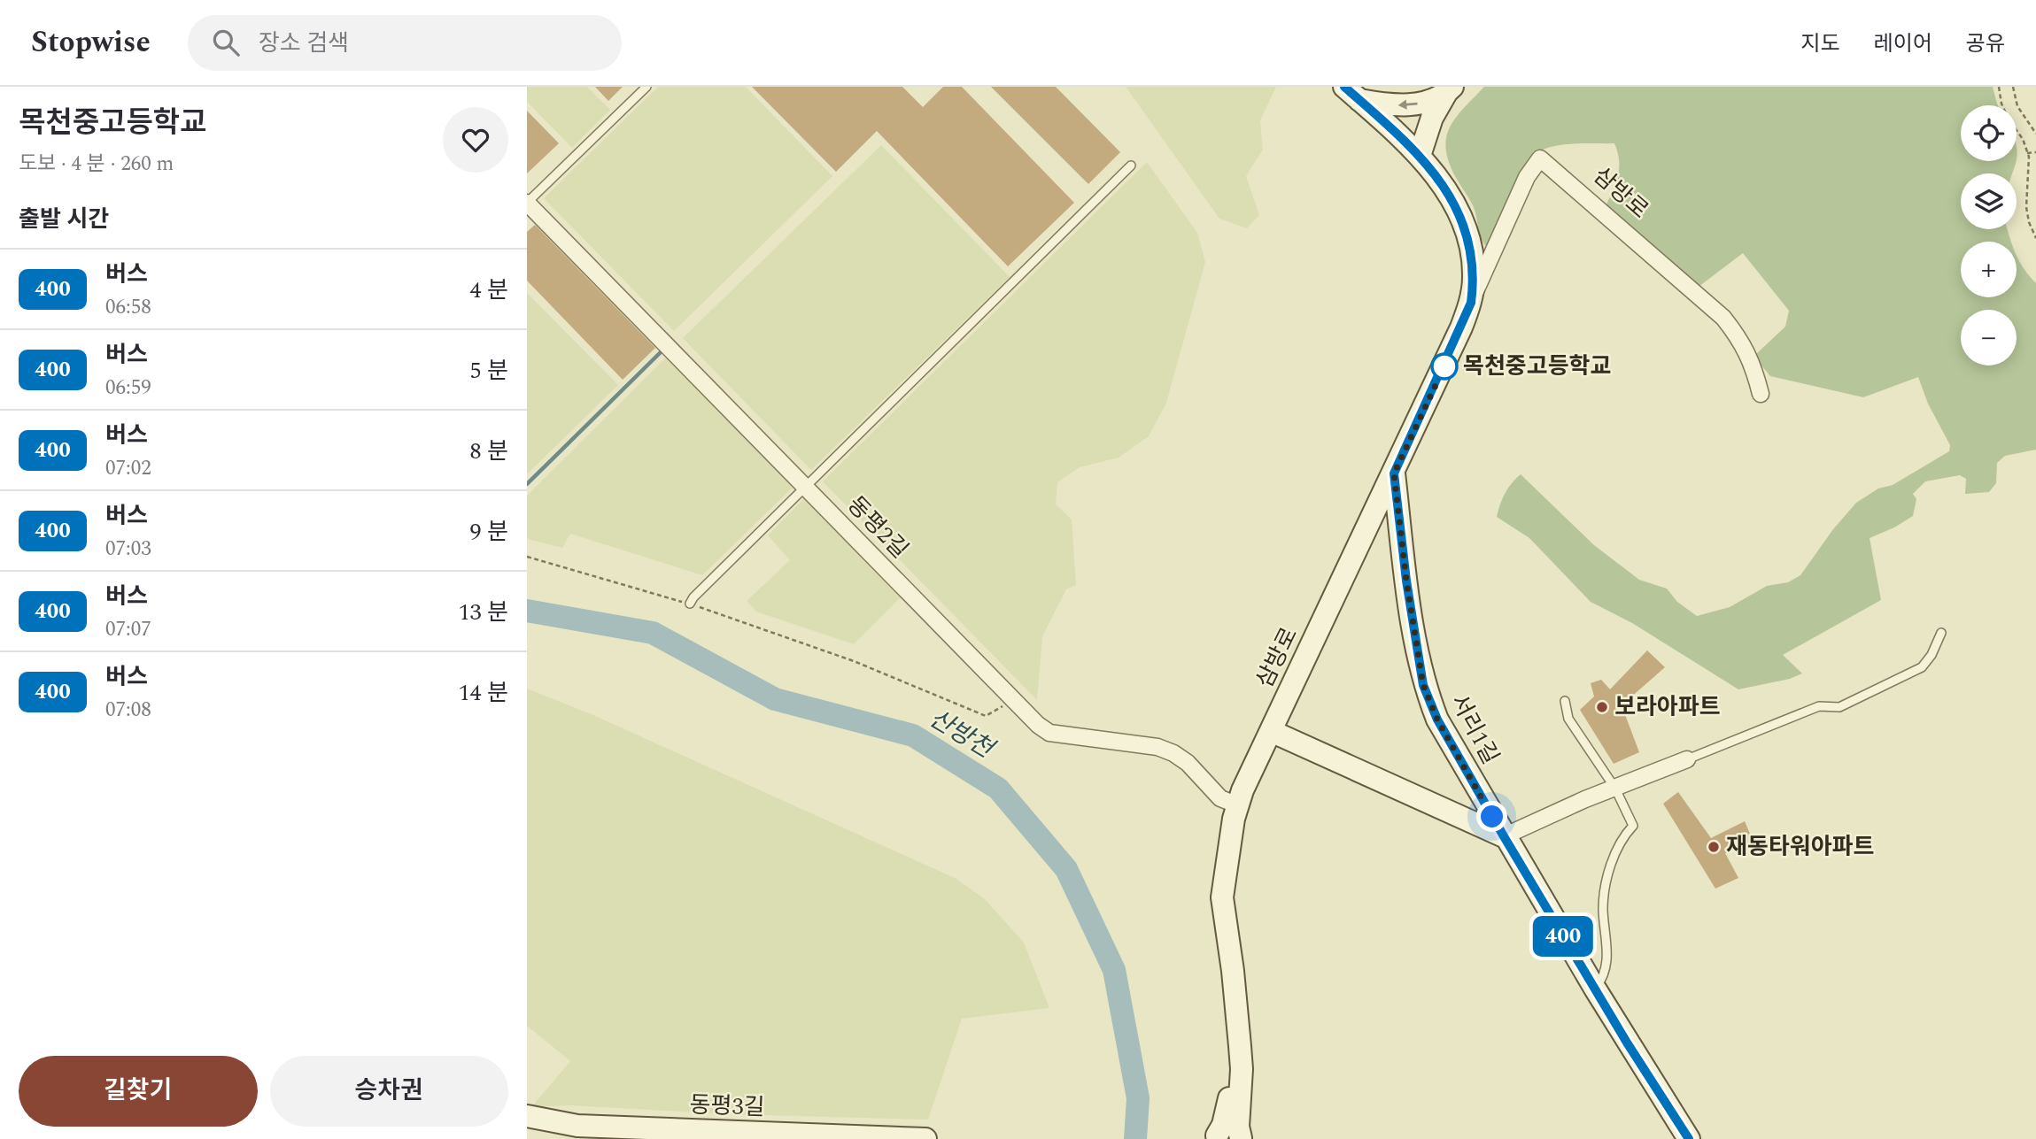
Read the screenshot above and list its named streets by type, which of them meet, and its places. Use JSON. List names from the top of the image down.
{
  "streets": {
    "street": [
      "삼방로",
      "동평2길",
      "서리1길",
      "동평3길"
    ]
  },
  "crossings": [
    ["삼방로", "동평2길"],
    ["삼방로", "서리1길"]
  ],
  "water": ["산방천"],
  "places": ["목천중고등학교", "보라아파트", "재동타워아파트"],
  "lines": ["bus line 400"],
  "page": {
    "header": "Stopwise",
    "search": "장소 검색",
    "nav": ["지도", "레이어", "공유"],
    "heading": [
      ["목천중고등학교", "도보 · 4 분 · 260 m"],
      "출발 시간"
    ],
    "on_map": "400",
    "map_buttons": ["+", "−"],
    "list": [
      {
        "mark": "400",
        "name": "버스",
        "note": "06:58",
        "value": "4 분"
      },
      {
        "mark": "400",
        "name": "버스",
        "note": "06:59",
        "value": "5 분"
      },
      {
        "mark": "400",
        "name": "버스",
        "note": "07:02",
        "value": "8 분"
      },
      {
        "mark": "400",
        "name": "버스",
        "note": "07:03",
        "value": "9 분"
      },
      {
        "mark": "400",
        "name": "버스",
        "note": "07:07",
        "value": "13 분"
      },
      {
        "mark": "400",
        "name": "버스",
        "note": "07:08",
        "value": "14 분"
      }
    ],
    "buttons": ["길찾기", "승차권"]
  }
}
